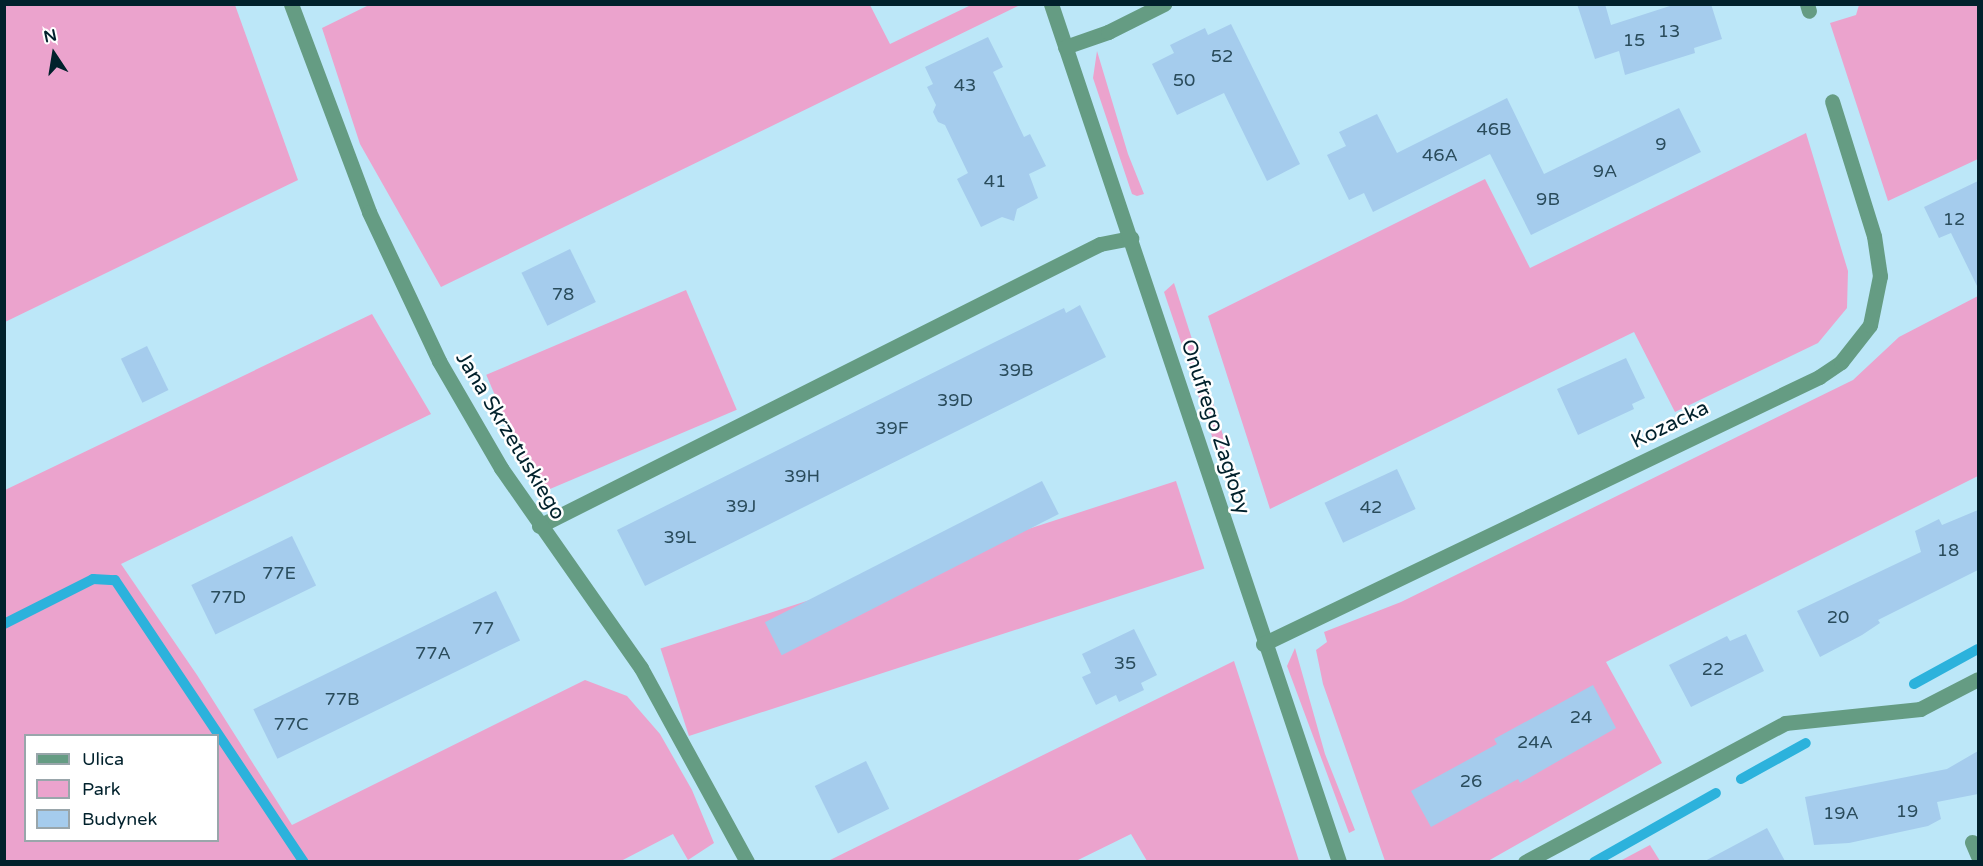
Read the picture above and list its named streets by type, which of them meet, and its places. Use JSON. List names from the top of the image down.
{
  "streets": {
    "street": ["Kozacka", "Onufrego Zagłoby", "Jana Skrzetuskiego"]
  },
  "crossings": [
    ["Kozacka", "Onufrego Zagłoby"]
  ],
  "house_numbers": [
    "13",
    "15",
    "52",
    "50",
    "43",
    "46B",
    "9",
    "46A",
    "9A",
    "41",
    "9B",
    "12",
    "78",
    "39B",
    "39D",
    "39F",
    "39H",
    "39J",
    "42",
    "39L",
    "18",
    "77E",
    "77D",
    "20",
    "77",
    "77A",
    "35",
    "22",
    "77B",
    "24",
    "77C",
    "24A",
    "26",
    "19",
    "19A"
  ],
  "legend": ["Ulica", "Park", "Budynek"],
  "north": "top"
}
